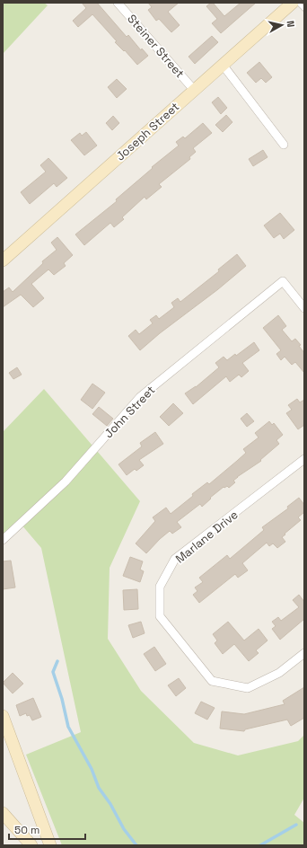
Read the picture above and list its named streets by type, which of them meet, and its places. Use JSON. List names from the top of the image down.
{
  "streets": {
    "street": [
      "Steiner Street",
      "Joseph Street",
      "John Street",
      "Marlane Drive"
    ]
  },
  "crossings": [
    ["Steiner Street", "Joseph Street"]
  ],
  "scale_bar": "50 m",
  "north": "right"
}
